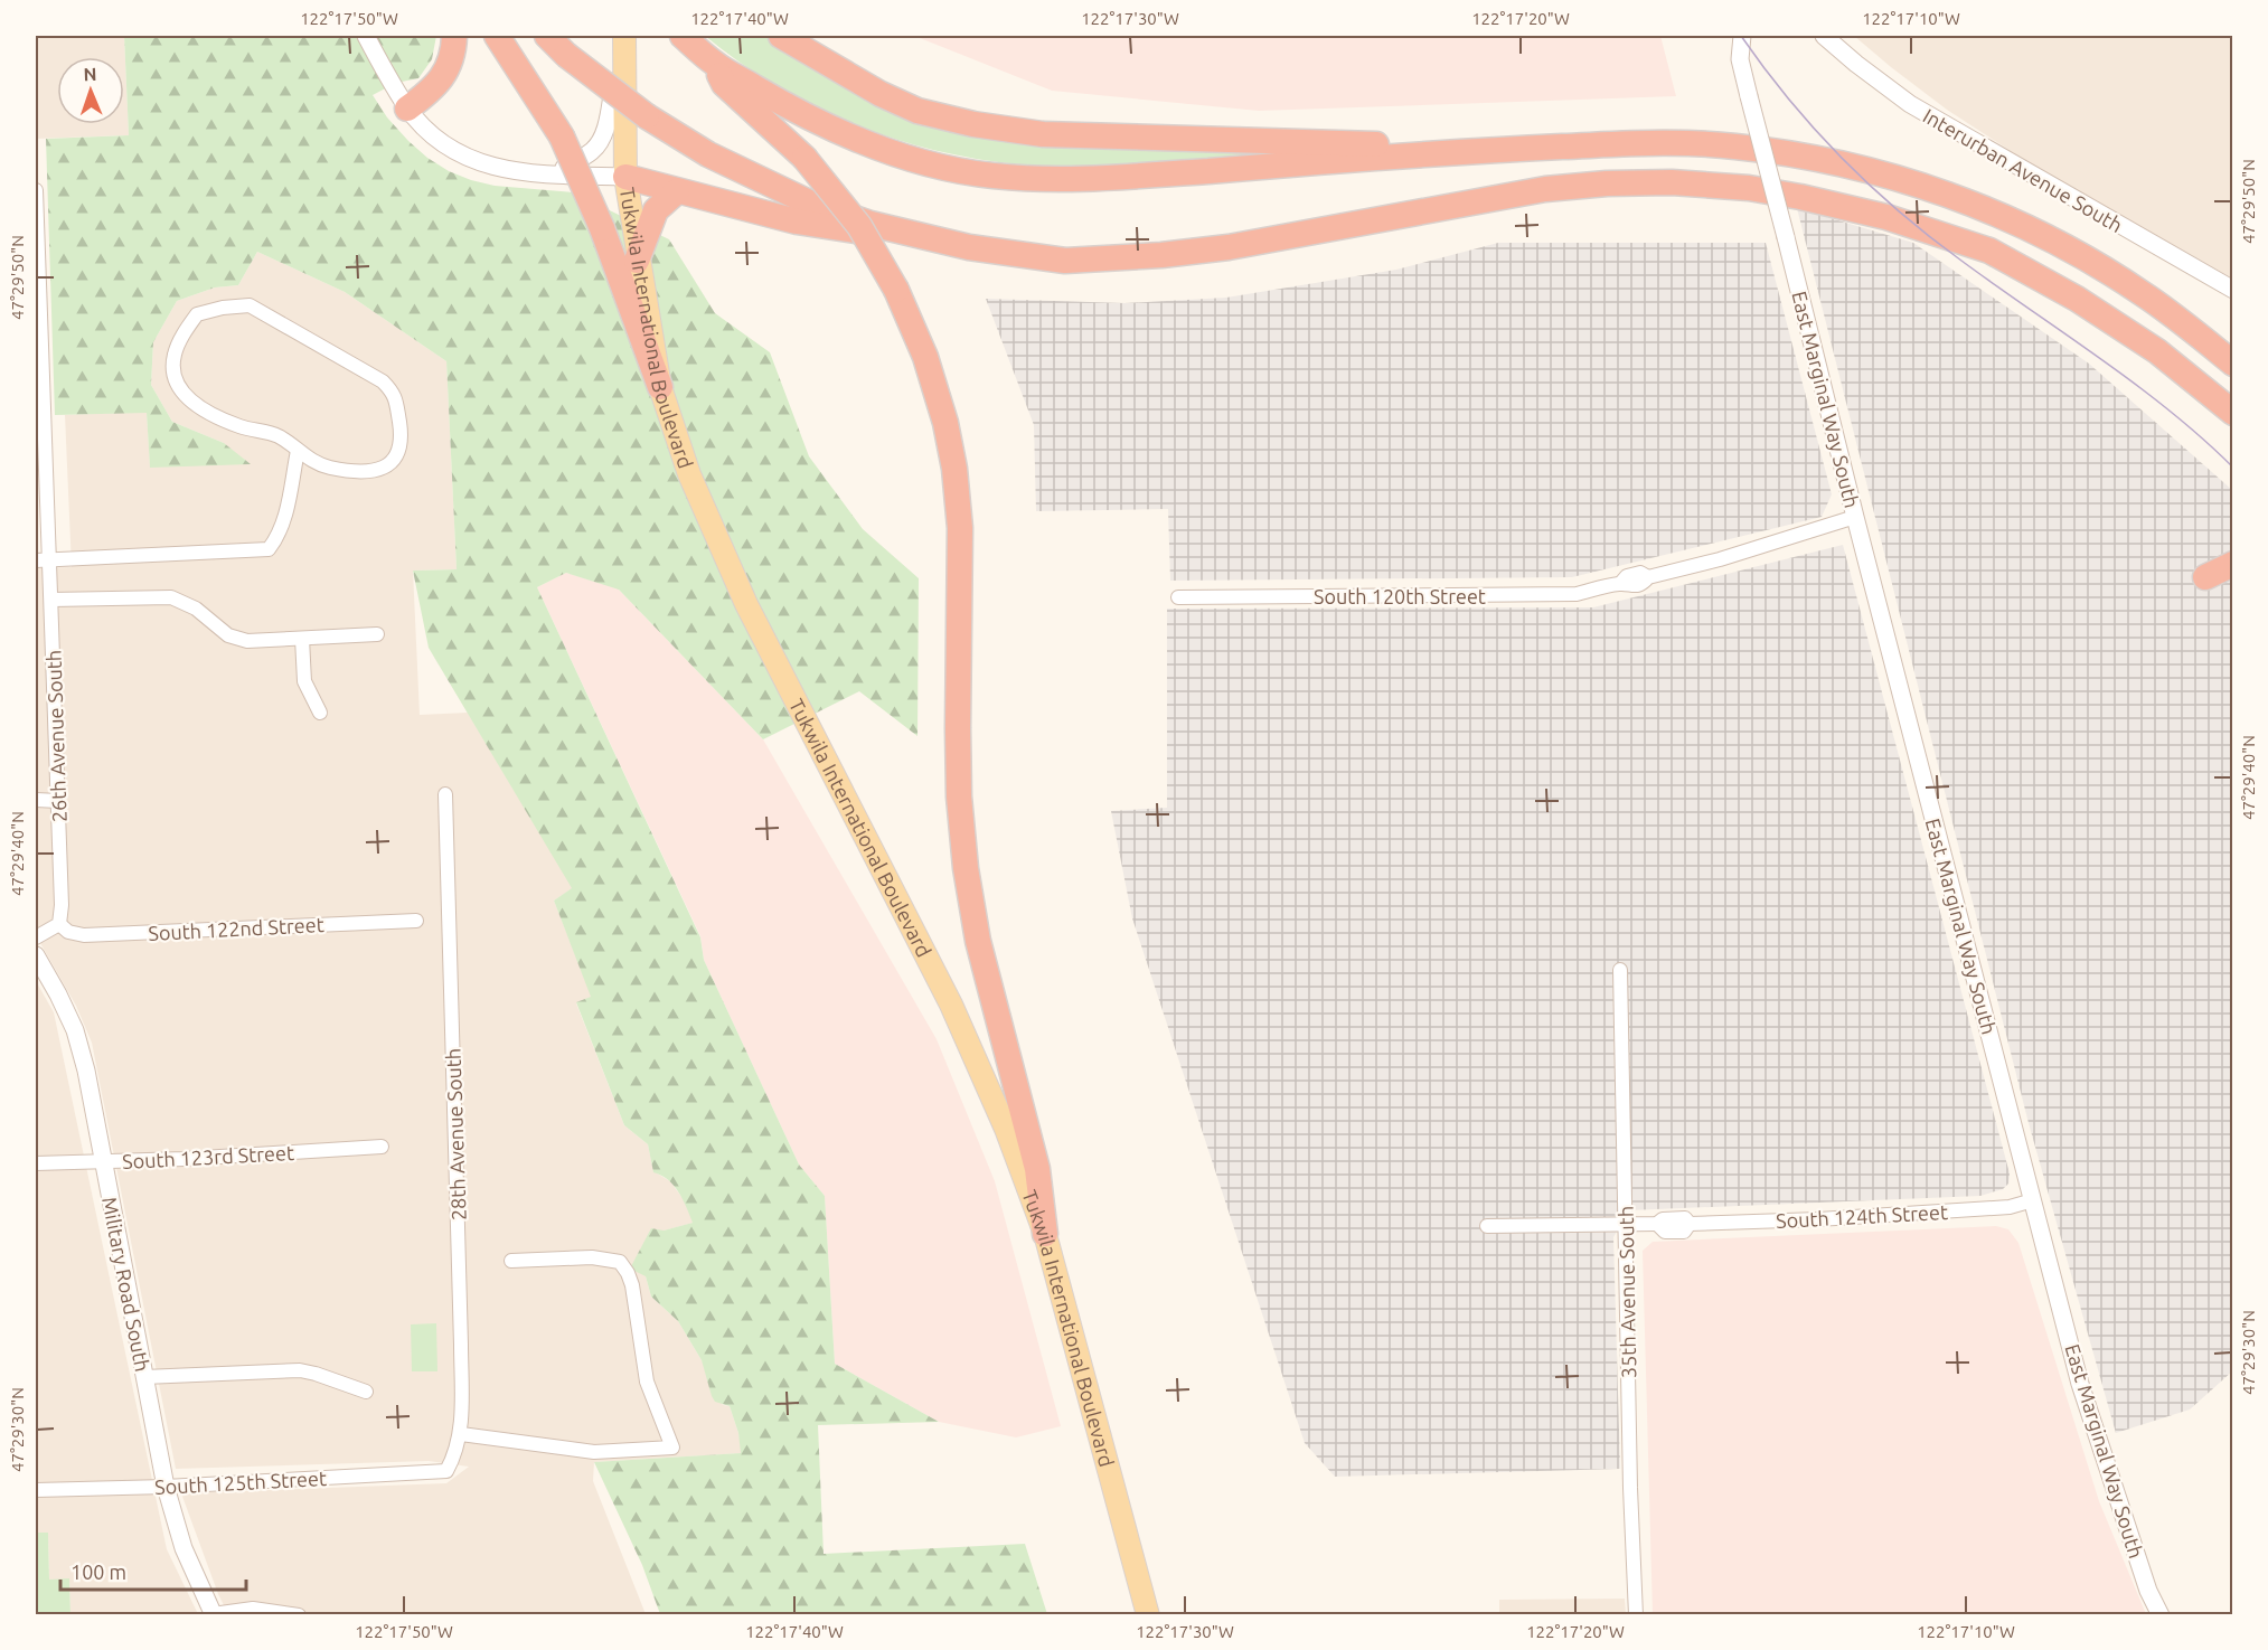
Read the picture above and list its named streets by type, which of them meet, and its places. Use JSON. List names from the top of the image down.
{
  "streets": {
    "main road": ["Tukwila International Boulevard"],
    "street": [
      "Interurban Avenue South",
      "East Marginal Way South",
      "South 120th Street",
      "26th Avenue South",
      "South 122nd Street",
      "28th Avenue South",
      "South 123rd Street",
      "South 124th Street",
      "Military Road South",
      "35th Avenue South",
      "South 125th Street"
    ]
  },
  "crossings": [
    ["East Marginal Way South", "South 120th Street"],
    ["East Marginal Way South", "South 124th Street"],
    ["26th Avenue South", "South 122nd Street"],
    ["28th Avenue South", "South 125th Street"],
    ["South 123rd Street", "Military Road South"],
    ["South 124th Street", "35th Avenue South"],
    ["Military Road South", "South 125th Street"]
  ],
  "scale_bar": "100 m",
  "north": "top",
  "coordinates": [
    "122°17'50\"W",
    "122°17'40\"W",
    "122°17'30\"W",
    "122°17'20\"W",
    "122°17'10\"W",
    "47°29'50\"N",
    "47°29'40\"N",
    "47°29'30\"N"
  ]
}
